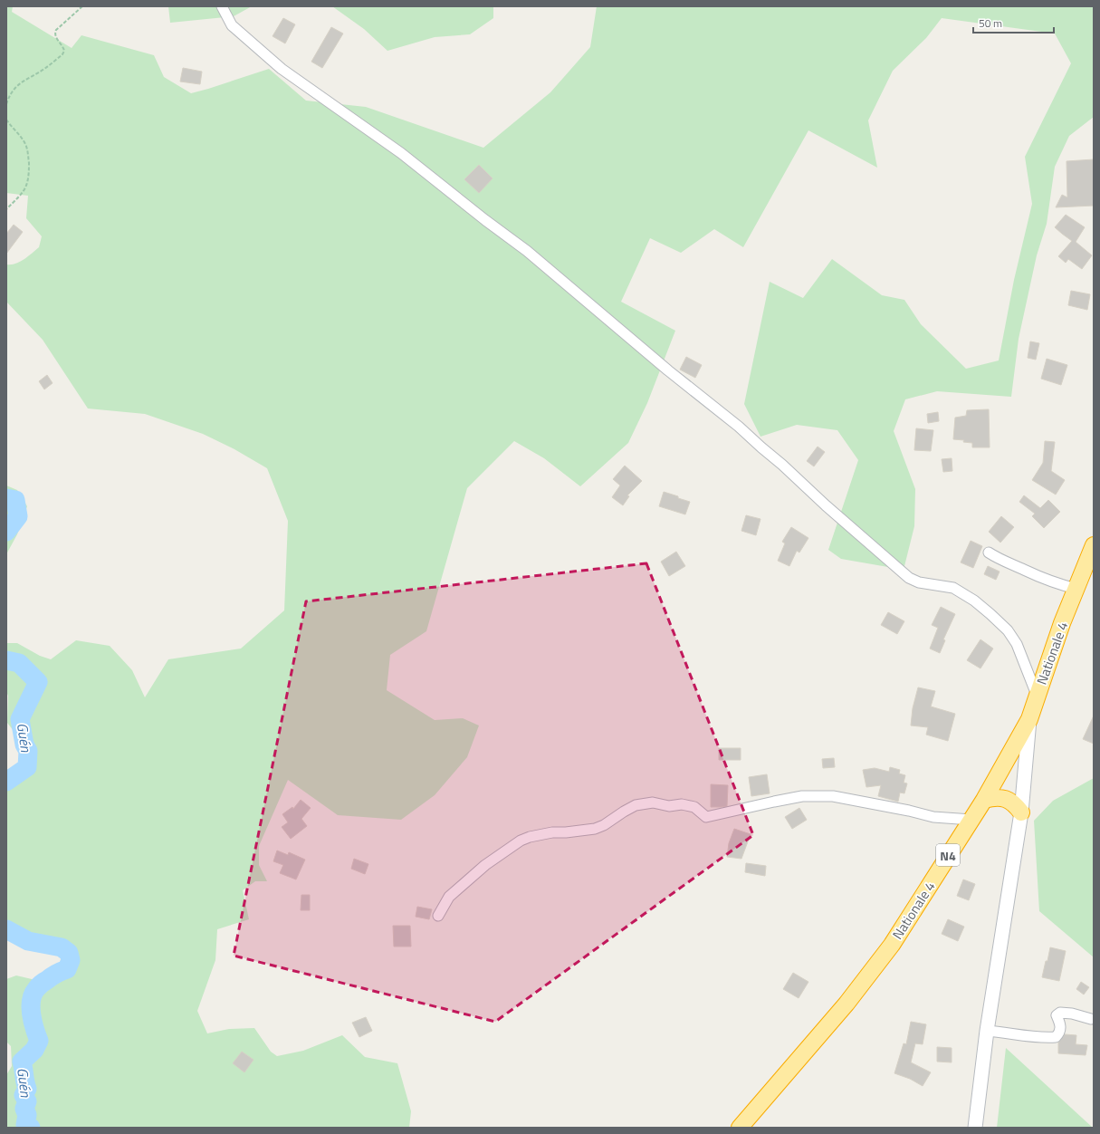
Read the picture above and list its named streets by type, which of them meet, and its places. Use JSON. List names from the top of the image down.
{
  "streets": {
    "highway": ["Nationale 4", "N4"]
  },
  "water": ["Guén"],
  "scale_bar": "50 m"
}
